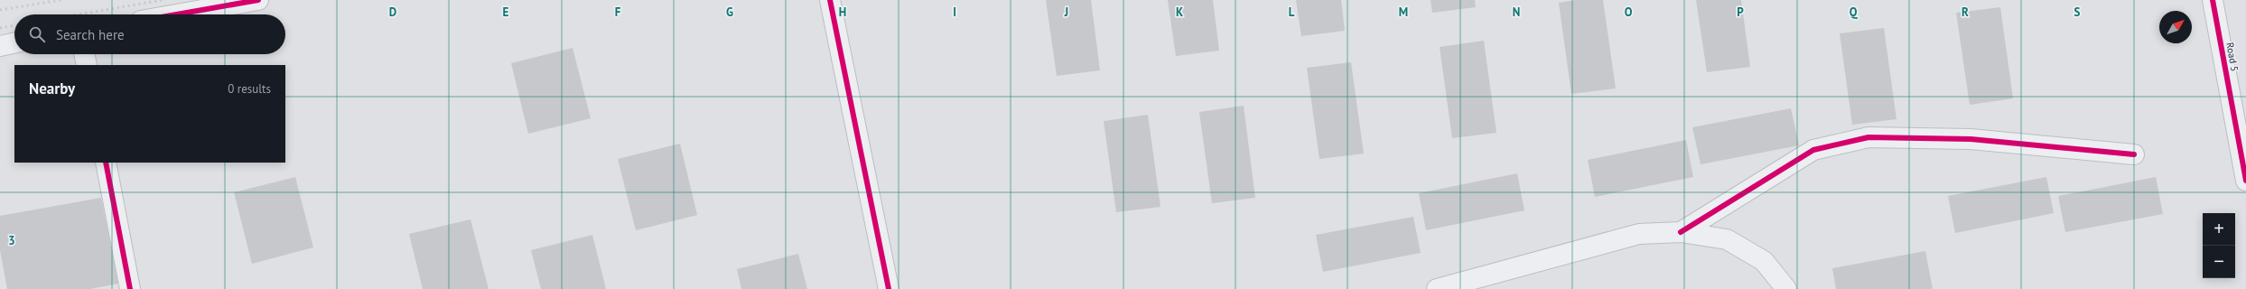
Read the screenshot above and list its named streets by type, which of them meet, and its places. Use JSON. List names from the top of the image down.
{
  "streets": {
    "street": ["Road 5"]
  },
  "north": "top right",
  "page": {
    "search": "Search here",
    "heading": ["Nearby", "0 results"],
    "map_buttons": ["+", "−"]
  },
  "grid": {
    "columns": [
      "D",
      "E",
      "F",
      "G",
      "H",
      "I",
      "J",
      "K",
      "L",
      "M",
      "N",
      "O",
      "P",
      "Q",
      "R",
      "S"
    ],
    "rows": ["3"]
  }
}
